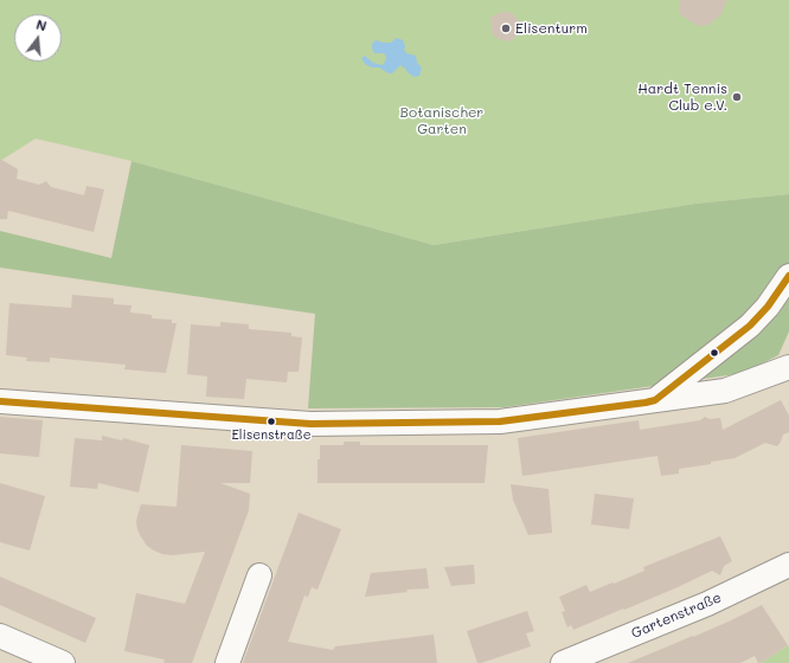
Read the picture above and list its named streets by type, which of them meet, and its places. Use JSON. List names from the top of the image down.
{
  "streets": {
    "street": ["Gartenstraße"]
  },
  "parks": ["Botanischer Garten"],
  "places": ["Elisenturm", "Hardt Tennis Club e.V.", "Elisenstraße"],
  "north": "top"
}
